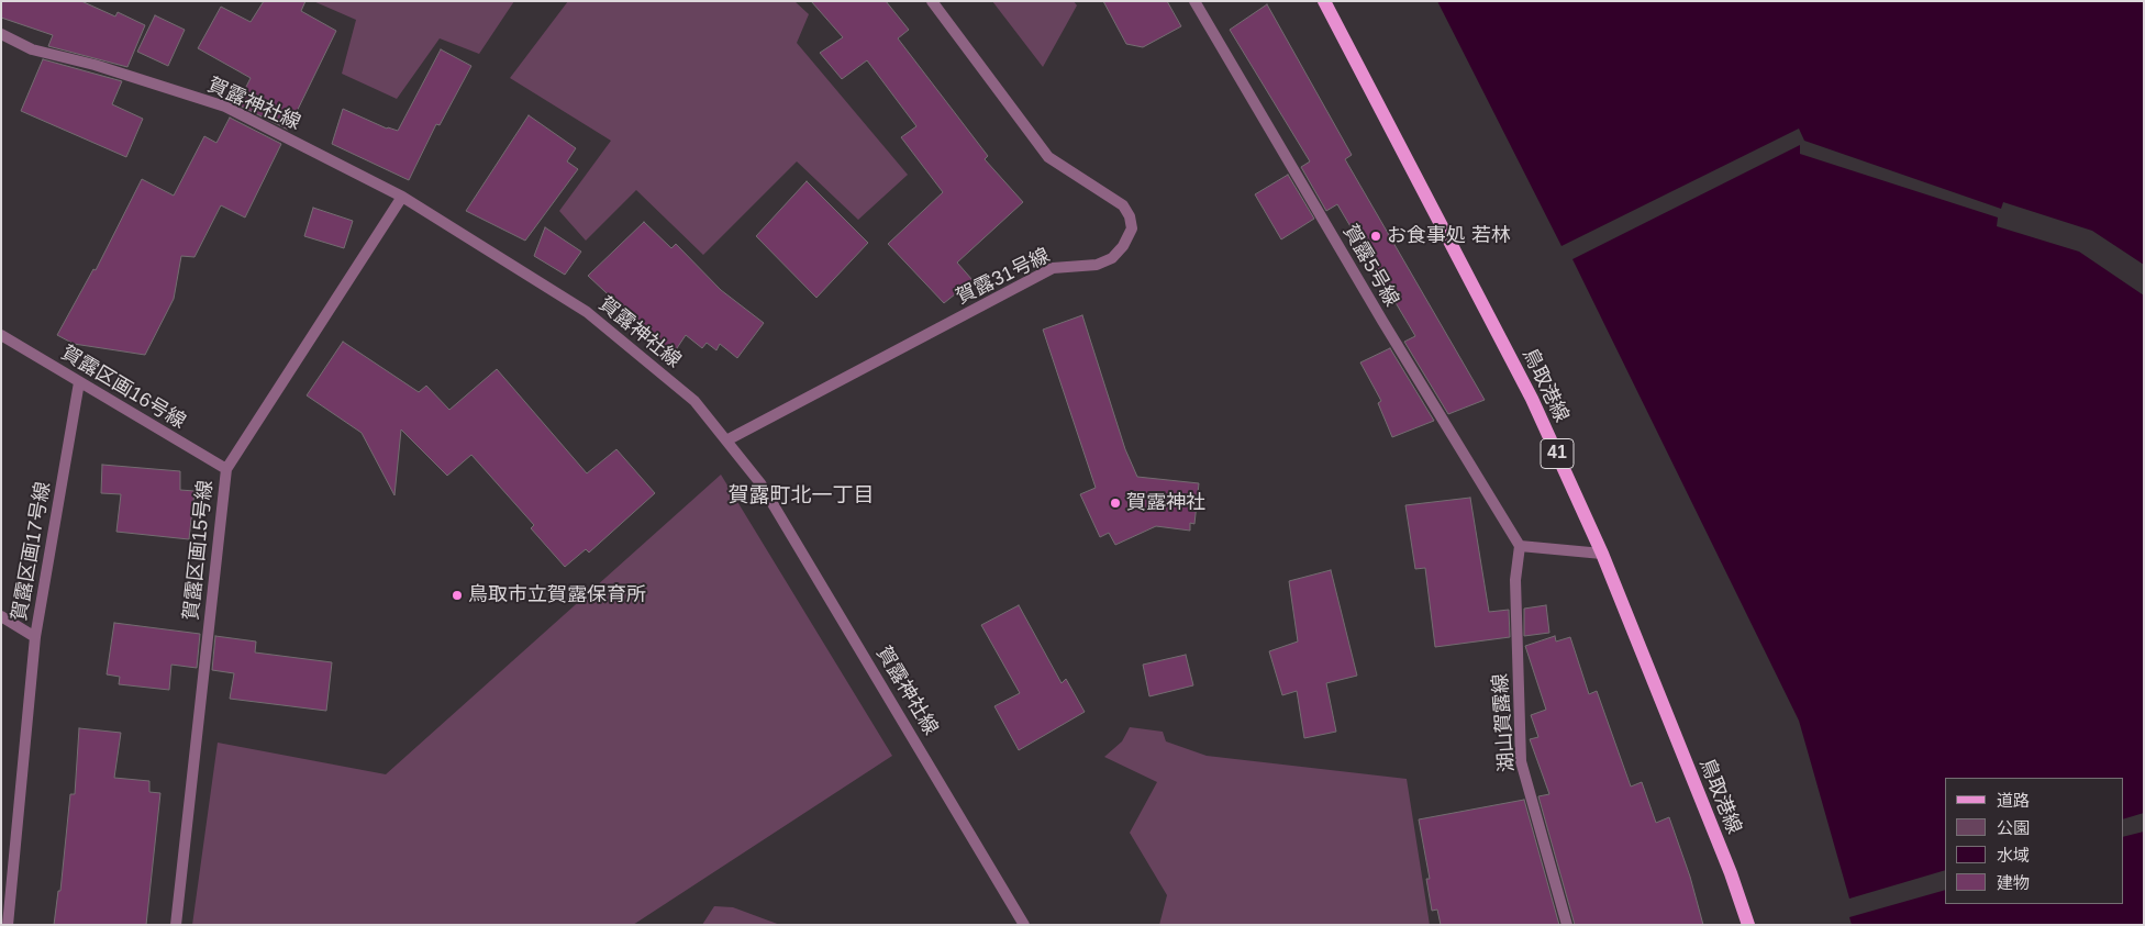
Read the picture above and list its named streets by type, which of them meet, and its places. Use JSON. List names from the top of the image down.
{
  "streets": {
    "main road": ["鳥取港線", "41"],
    "street": [
      "賀露神社線",
      "賀露5号線",
      "賀露31号線",
      "賀露区画16号線",
      "賀露区画15号線",
      "賀露区画17号線",
      "湖山賀露線"
    ]
  },
  "crossings": [
    ["賀露神社線", "賀露31号線"],
    ["賀露神社線", "賀露区画15号線"],
    ["賀露5号線", "湖山賀露線"],
    ["賀露区画16号線", "賀露区画15号線"],
    ["賀露区画16号線", "賀露区画17号線"]
  ],
  "districts": ["賀露町北一丁目"],
  "places": ["お食事処 若林", "賀露神社", "鳥取市立賀露保育所"],
  "legend": [
    "道路",
    "公園",
    "水域",
    "建物"
  ]
}
